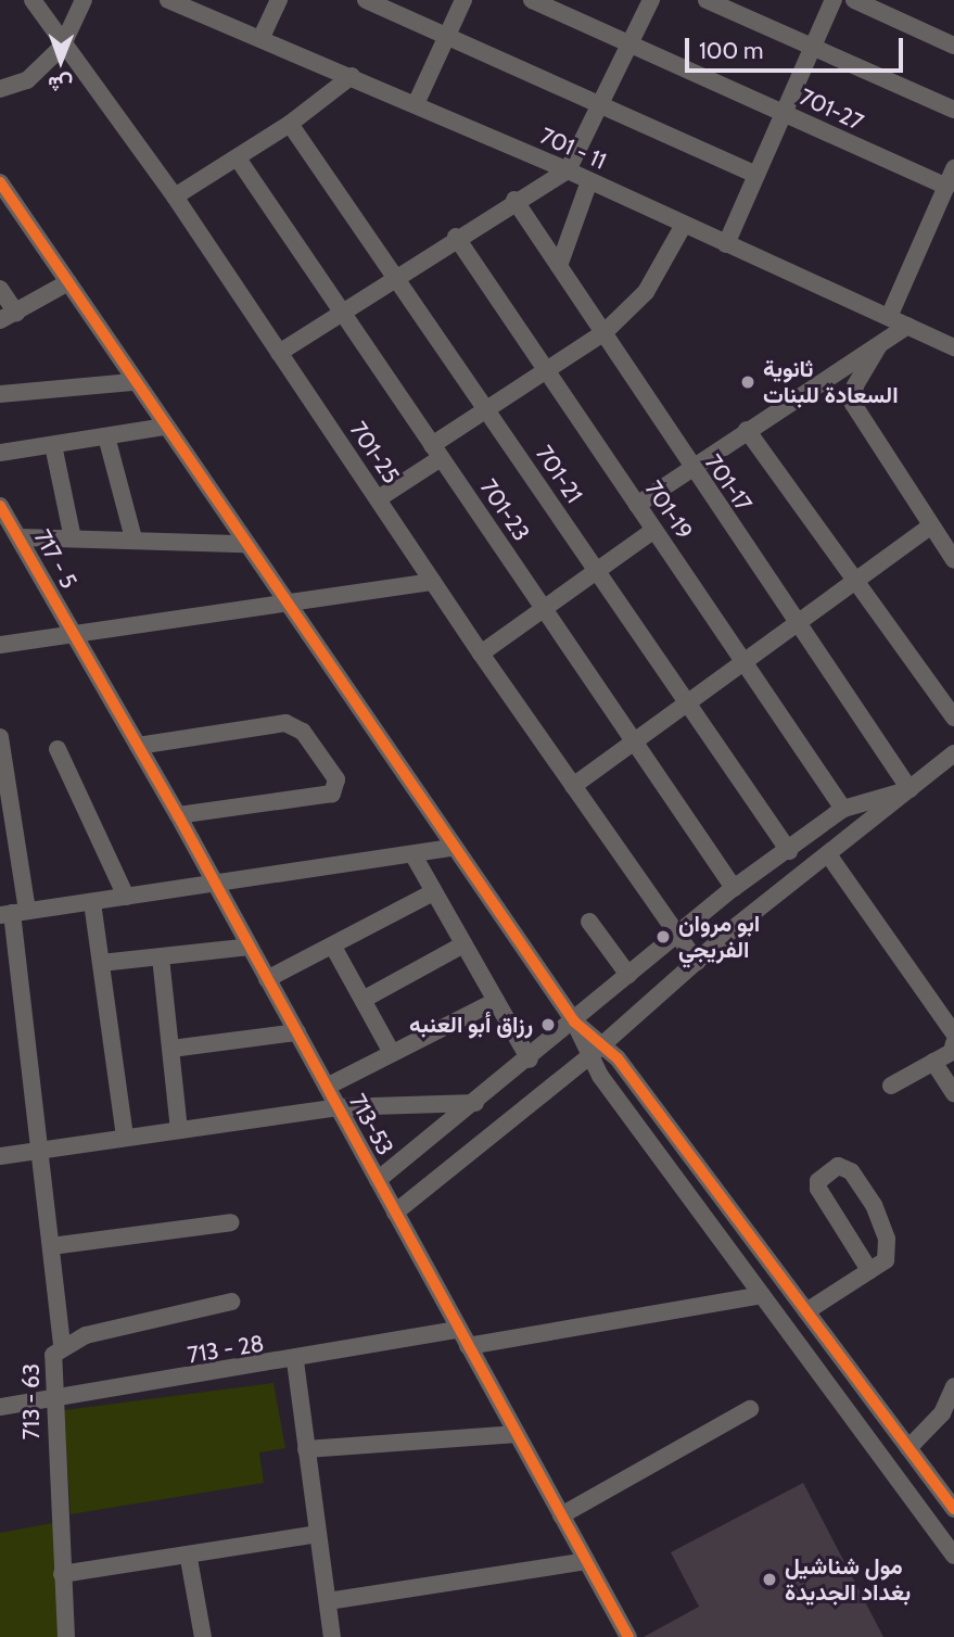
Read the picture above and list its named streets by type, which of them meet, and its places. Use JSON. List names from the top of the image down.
{
  "streets": {
    "street": [
      "701-27",
      "701 - 11",
      "701-25",
      "701-21",
      "701-17",
      "701-23",
      "701-19",
      "717 - 5",
      "713-53",
      "713 - 28",
      "713 - 63"
    ]
  },
  "crossings": [
    ["717 - 5", "713-53"],
    ["713-53", "713 - 28"],
    ["713 - 28", "713 - 63"]
  ],
  "places": [
    "ثانوية السعادة للبنات",
    "ابو مروان الفريجي",
    "رزاق أبو العنبه",
    "مول شناشيل بغداد الجديدة"
  ],
  "scale_bar": "100 m",
  "north": "bottom"
}
